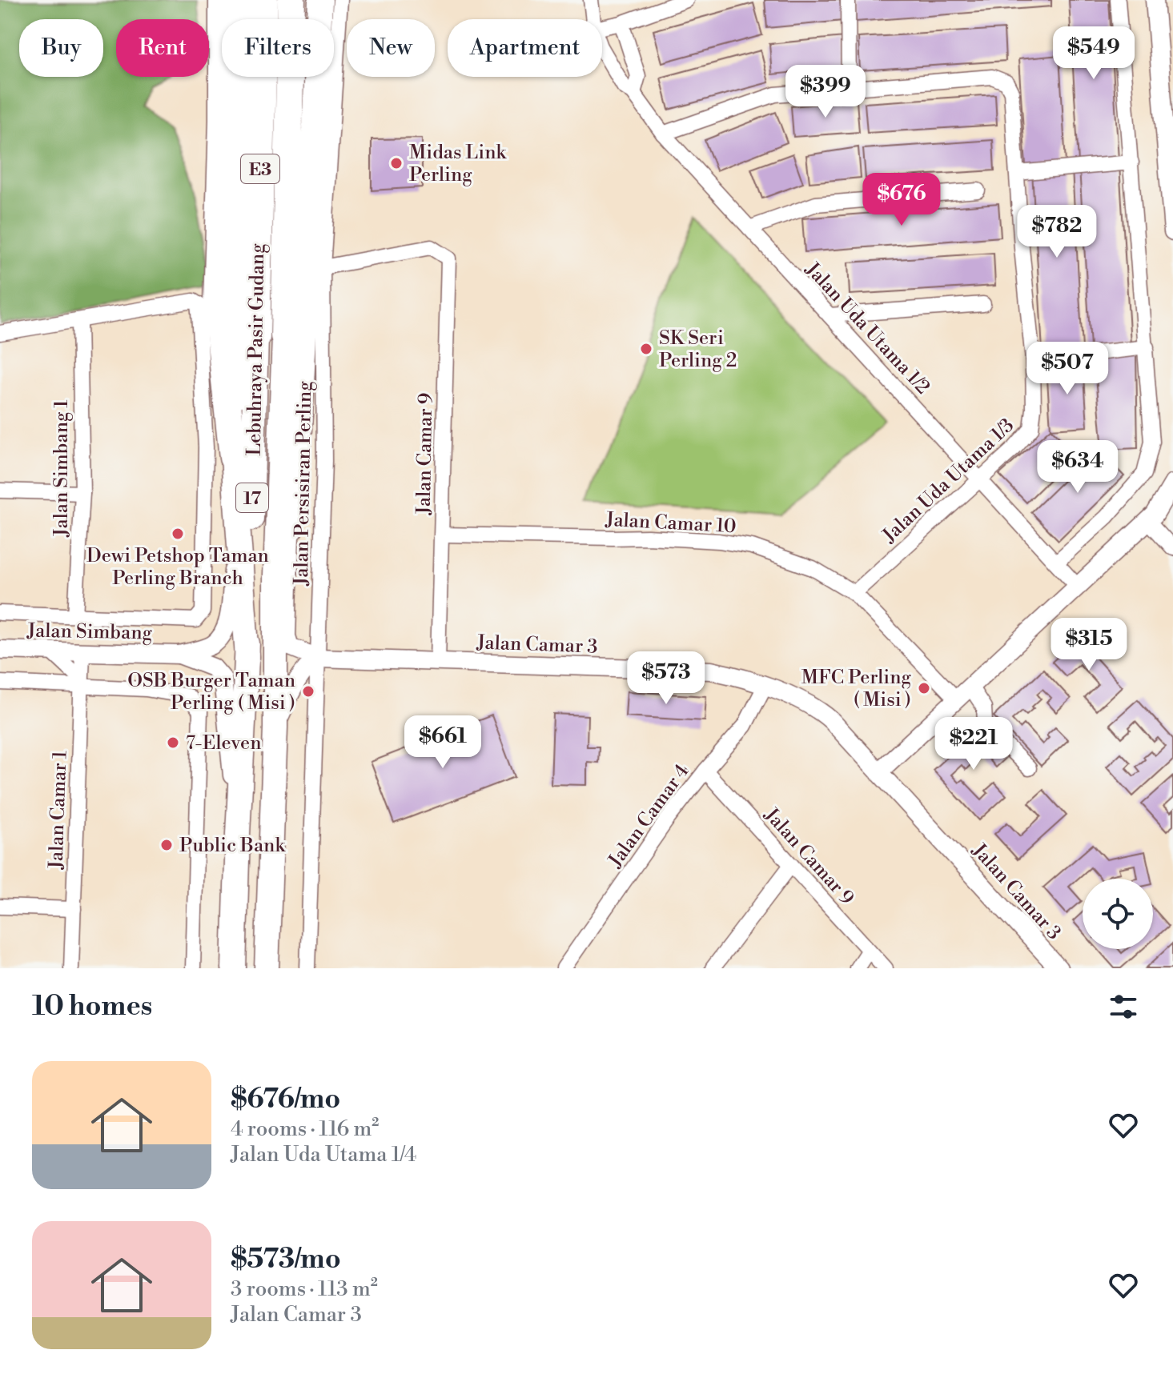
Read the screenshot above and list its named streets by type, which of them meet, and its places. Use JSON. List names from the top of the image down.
{
  "streets": {
    "highway": ["E3", "Lebuhraya Pasir Gudang", "17"],
    "street": [
      "Jalan Uda Utama 1/2",
      "Jalan Camar 9",
      "Jalan Simbang 1",
      "Jalan Uda Utama 1/3",
      "Jalan Persisiran Perling",
      "Jalan Camar 10",
      "Jalan Simbang",
      "Jalan Camar 3",
      "Jalan Camar 1",
      "Jalan Camar 4"
    ]
  },
  "crossings": [
    ["Jalan Uda Utama 1/2", "Jalan Uda Utama 1/3"],
    ["Jalan Camar 9", "Jalan Persisiran Perling"],
    ["Jalan Camar 9", "Jalan Camar 10"],
    ["Jalan Camar 9", "Jalan Camar 3"],
    ["Jalan Camar 9", "Jalan Camar 4"],
    ["Jalan Uda Utama 1/3", "Jalan Camar 10"],
    ["Jalan Persisiran Perling", "Jalan Camar 3"],
    ["Jalan Simbang", "Jalan Camar 1"],
    ["Jalan Camar 3", "Jalan Camar 4"]
  ],
  "places": [
    "Midas Link Perling",
    "SK Seri Perling 2",
    "Dewi Petshop Taman Perling Branch",
    "MFC Perling ( Misi )",
    "OSB Burger Taman Perling ( Misi )",
    "7-Eleven",
    "Public Bank"
  ],
  "page": {
    "chip": [
      "Buy",
      "Rent",
      "Filters",
      "New",
      "Apartment"
    ],
    "price": [
      "$549",
      "$399",
      "$676",
      "$782",
      "$507",
      "$634",
      "$315",
      "$573",
      "$661",
      "$221"
    ],
    "heading": "10 homes",
    "list": [
      {
        "name": "$676/mo",
        "note": "4 rooms · 116 m² · Jalan Uda Utama 1/4"
      },
      {
        "name": "$573/mo",
        "note": "3 rooms · 113 m² · Jalan Camar 3"
      }
    ]
  }
}
